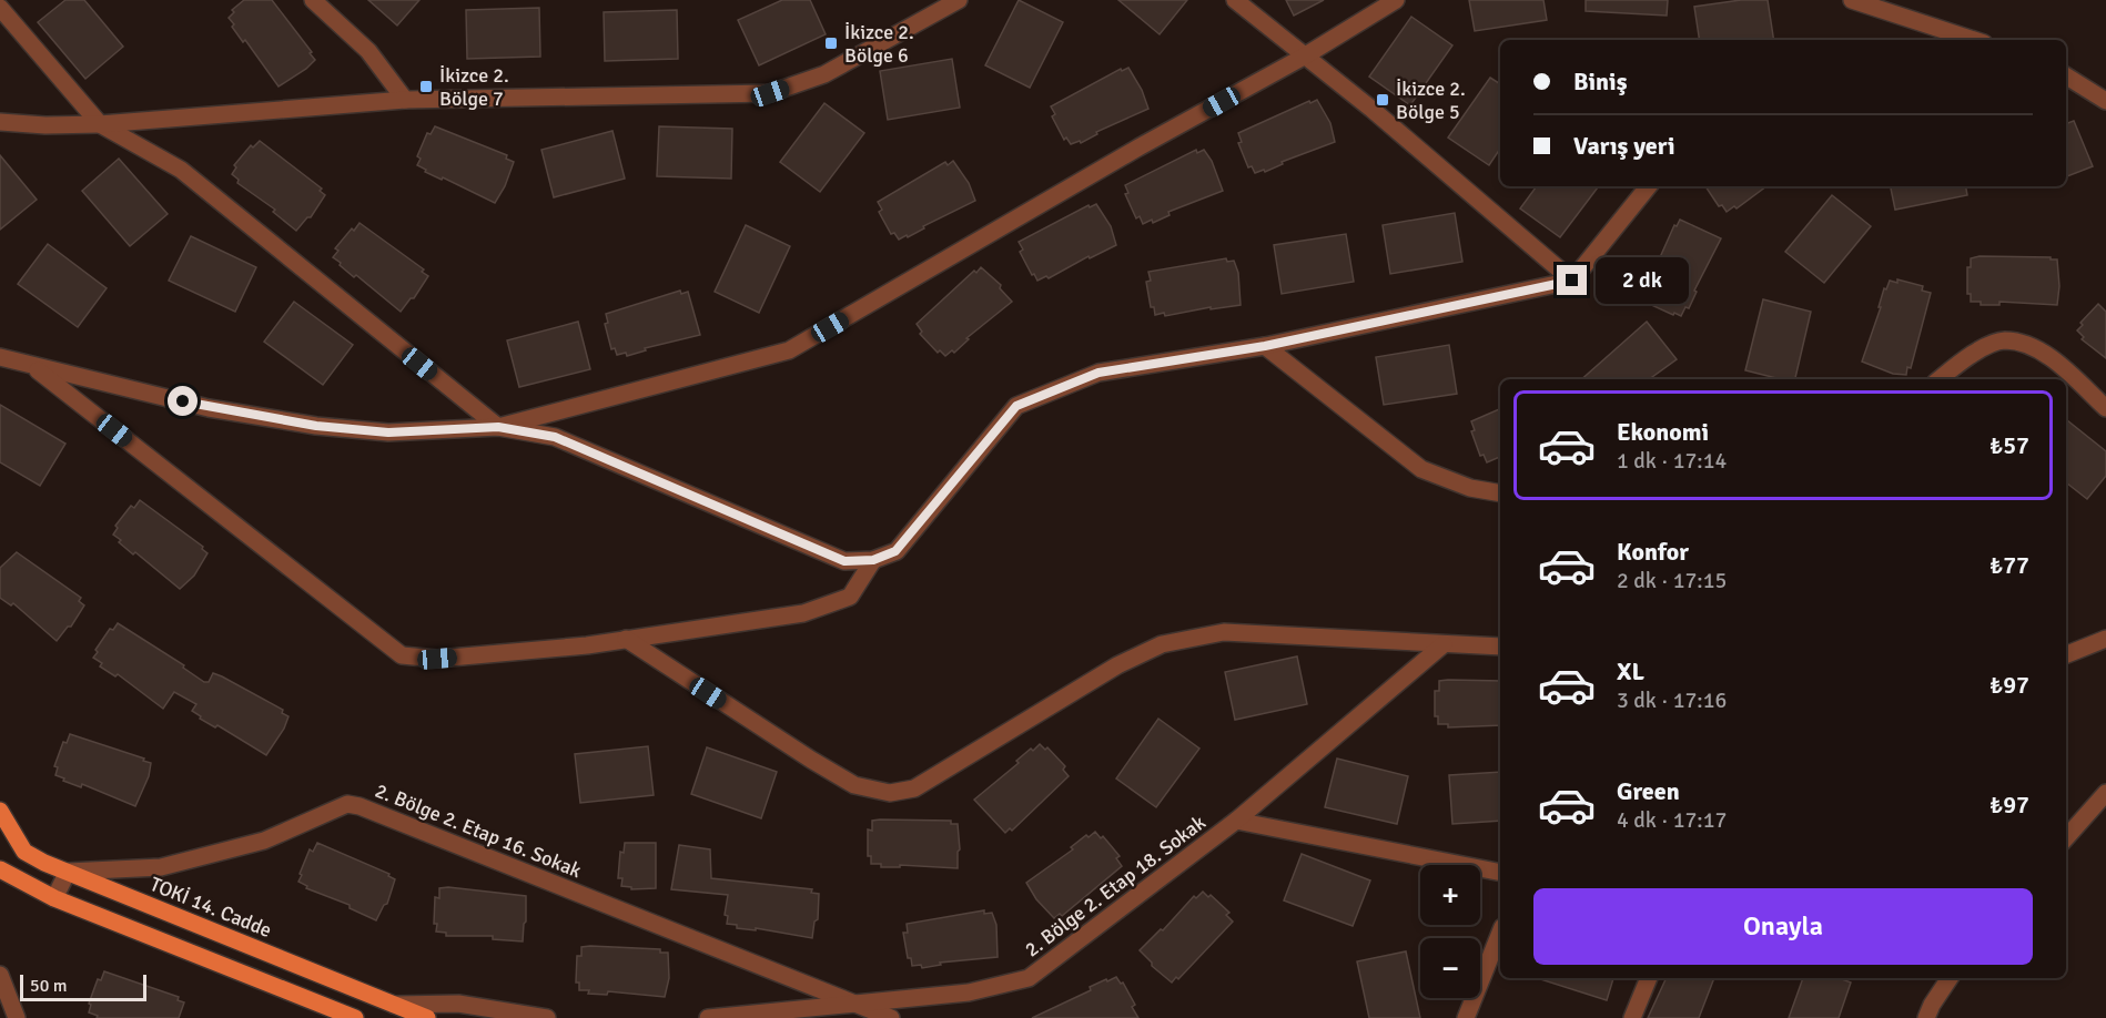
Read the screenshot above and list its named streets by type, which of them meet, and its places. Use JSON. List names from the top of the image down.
{
  "streets": {
    "main road": ["TOKİ 14. Cadde"],
    "street": ["2. Bölge 2. Etap 16. Sokak", "2. Bölge 2. Etap 18. Sokak"]
  },
  "crossings": [
    ["2. Bölge 2. Etap 16. Sokak", "2. Bölge 2. Etap 18. Sokak"],
    ["2. Bölge 2. Etap 16. Sokak", "TOKİ 14. Cadde"]
  ],
  "places": {
    "transit": ["İkizce 2. Bölge 6", "İkizce 2. Bölge 7", "İkizce 2. Bölge 5"]
  },
  "scale_bar": "50 m",
  "page": {
    "banner": ["Biniş", "Varış yeri"],
    "bubble": "2 dk",
    "list": [
      {
        "name": "Ekonomi",
        "note": "1 dk · 17:14",
        "value": "₺57"
      },
      {
        "name": "Konfor",
        "note": "2 dk · 17:15",
        "value": "₺77"
      },
      {
        "name": "XL",
        "note": "3 dk · 17:16",
        "value": "₺97"
      },
      {
        "name": "Green",
        "note": "4 dk · 17:17",
        "value": "₺97"
      }
    ],
    "map_buttons": ["+", "−"],
    "buttons": "Onayla",
    "scale": "50 m"
  }
}
